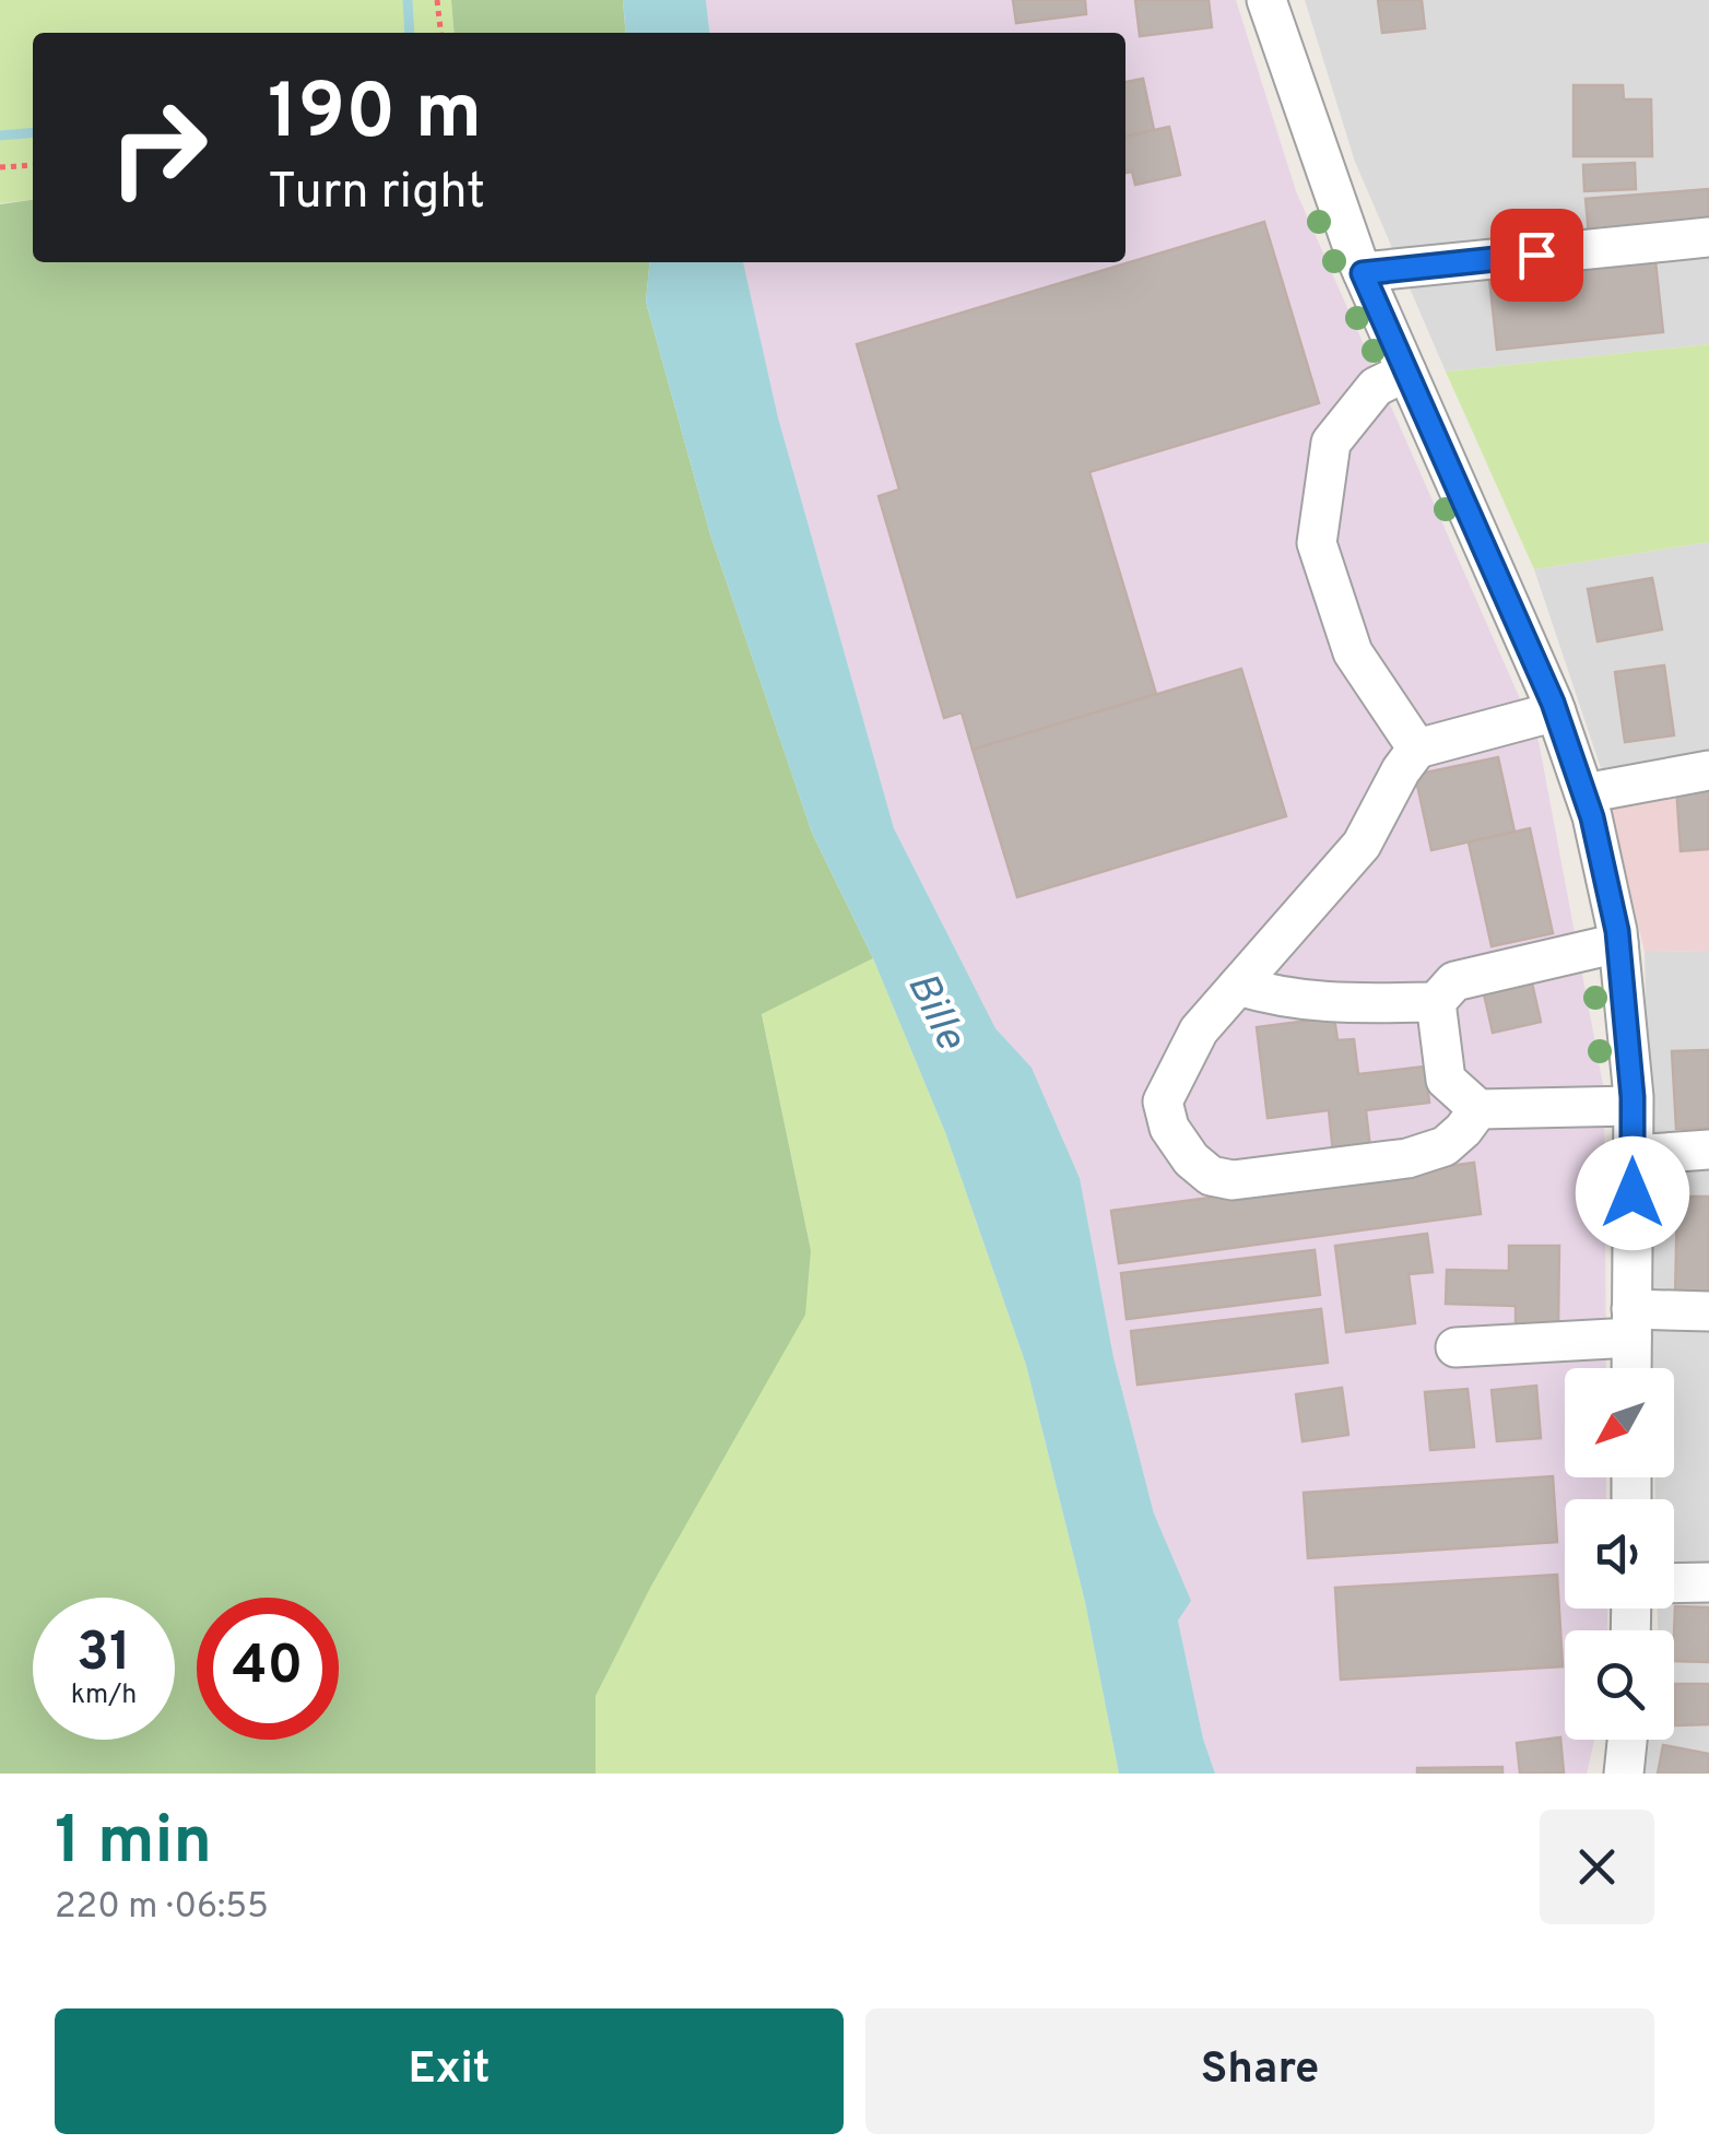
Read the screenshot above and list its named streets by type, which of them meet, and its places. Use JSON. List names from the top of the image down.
{
  "water": ["Bille"],
  "north": "bottom left",
  "page": {
    "turn": ["190 m", "Turn right"],
    "speed": "31 km/h",
    "limit": "40",
    "heading": ["1 min", "220 m · 06:55"],
    "buttons": ["Exit", "Share"]
  }
}
